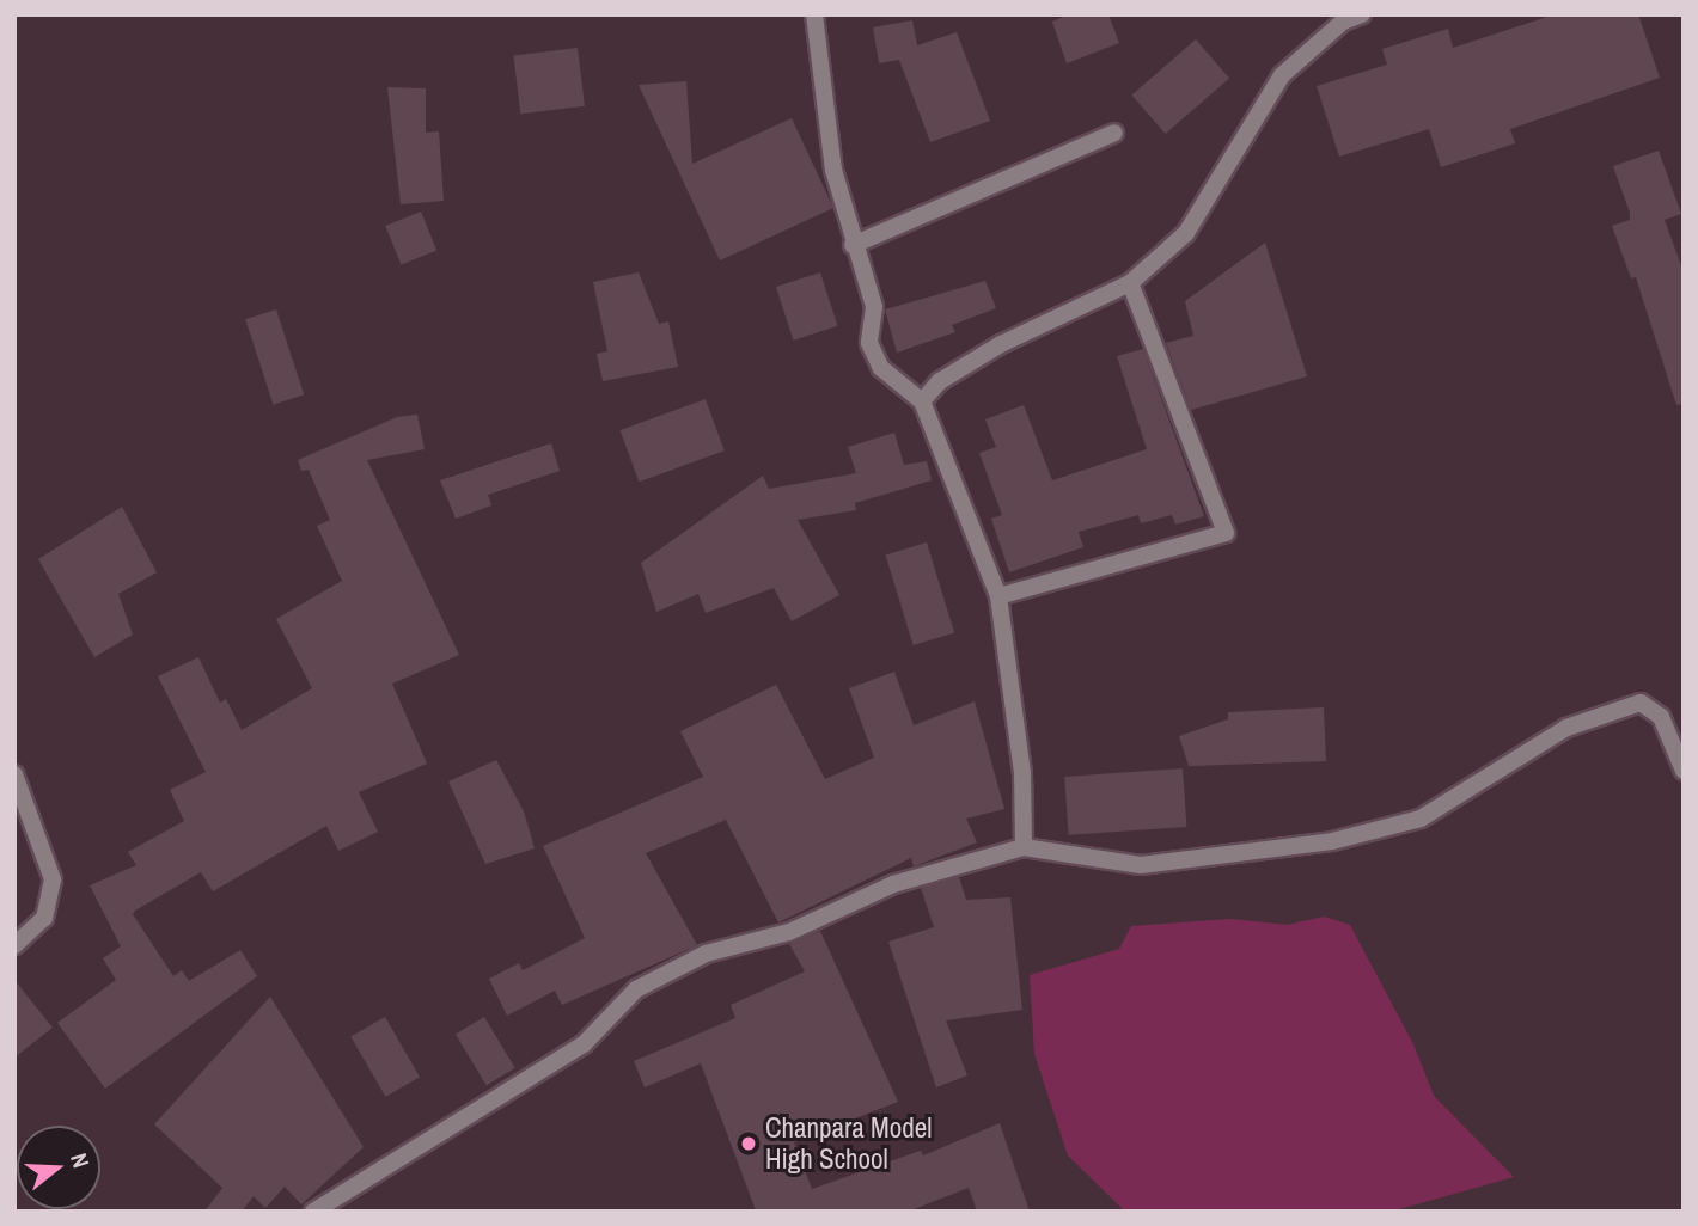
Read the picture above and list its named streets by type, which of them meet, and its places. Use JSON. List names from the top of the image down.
{
  "places": ["Chanpara Model High School"],
  "north": "right"
}
